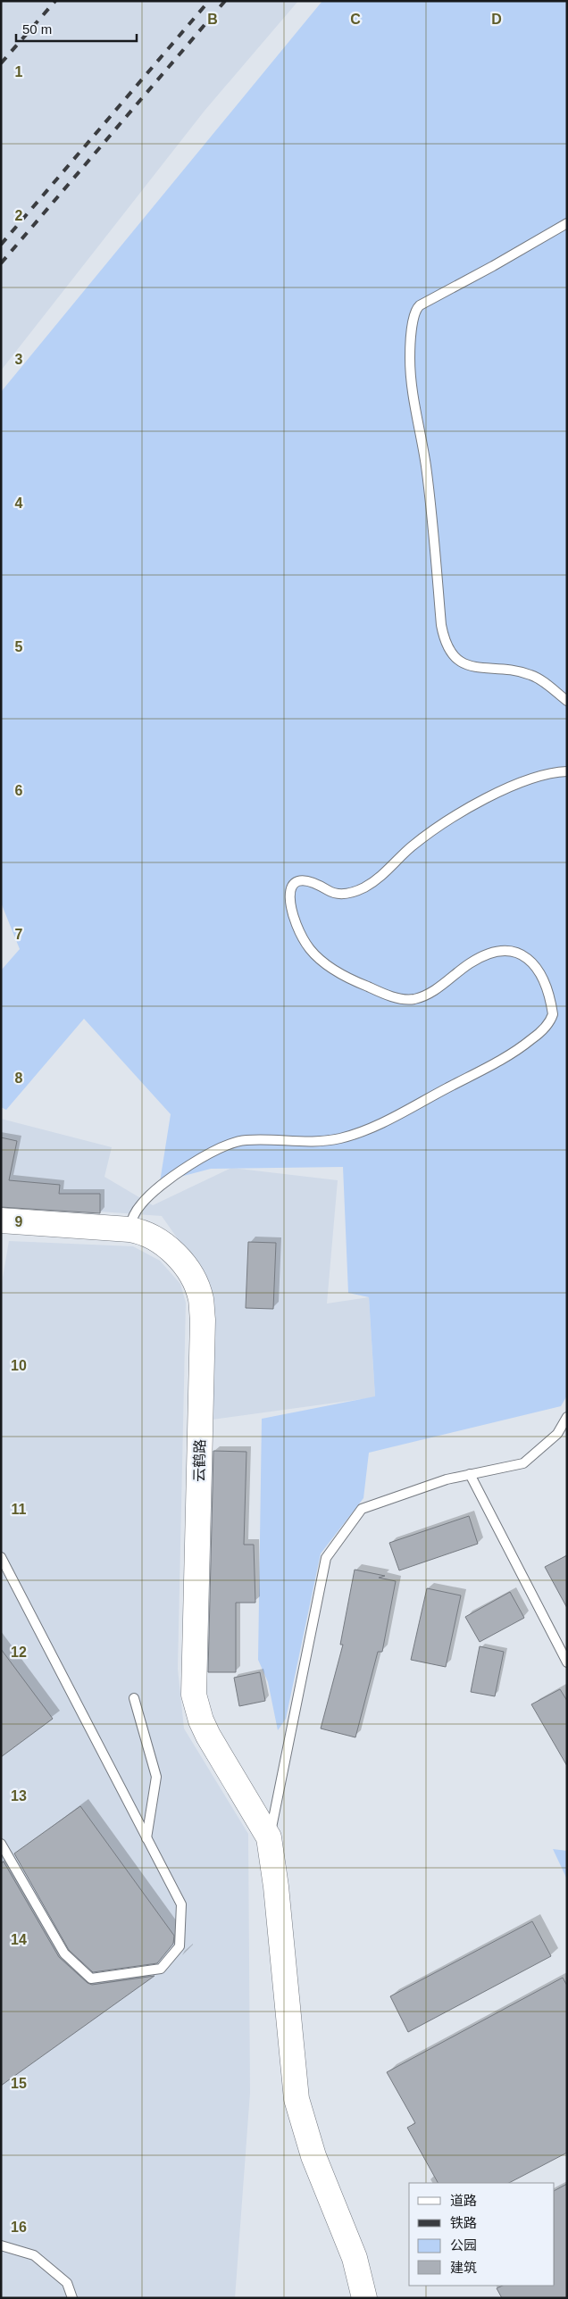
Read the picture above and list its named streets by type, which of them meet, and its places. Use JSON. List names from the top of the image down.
{
  "streets": {
    "street": ["云鹤路"]
  },
  "legend": [
    "道路",
    "铁路",
    "公园",
    "建筑"
  ],
  "scale_bar": "50 m",
  "grid": {
    "columns": ["B", "C", "D"],
    "rows": [
      "1",
      "2",
      "3",
      "4",
      "5",
      "6",
      "7",
      "8",
      "9",
      "10",
      "11",
      "12",
      "13",
      "14",
      "15",
      "16"
    ]
  }
}
